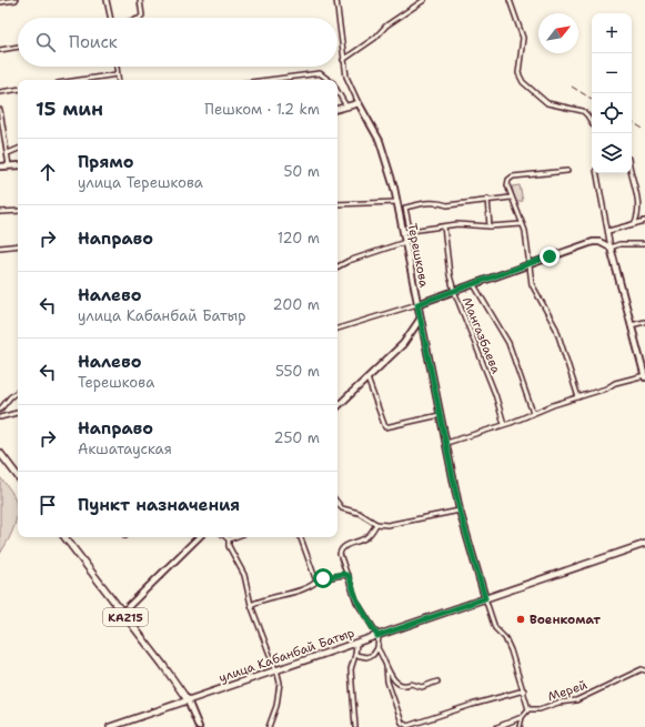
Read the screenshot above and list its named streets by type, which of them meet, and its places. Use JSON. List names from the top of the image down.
{
  "streets": {
    "main road": ["KAZ15", "улица Кабанбай Батыр"],
    "street": ["Терешкова", "Мангазбаева", "Мерей"]
  },
  "crossings": [
    ["Терешкова", "улица Кабанбай Батыр"],
    ["KAZ15", "улица Кабанбай Батыр"]
  ],
  "places": ["Военкомат"],
  "north": "top right",
  "page": {
    "map_buttons": ["+", "−"],
    "search": "Поиск",
    "heading": ["15 мин", "Пешком · 1.2 km"],
    "list": [
      ["Прямо", "улица Терешкова", "50 m"],
      ["Направо", "120 m"],
      ["Налево", "улица Кабанбай Батыр", "200 m"],
      ["Налево", "Терешкова", "550 m"],
      ["Направо", "Акшатауская", "250 m"],
      "Пункт назначения"
    ]
  }
}
